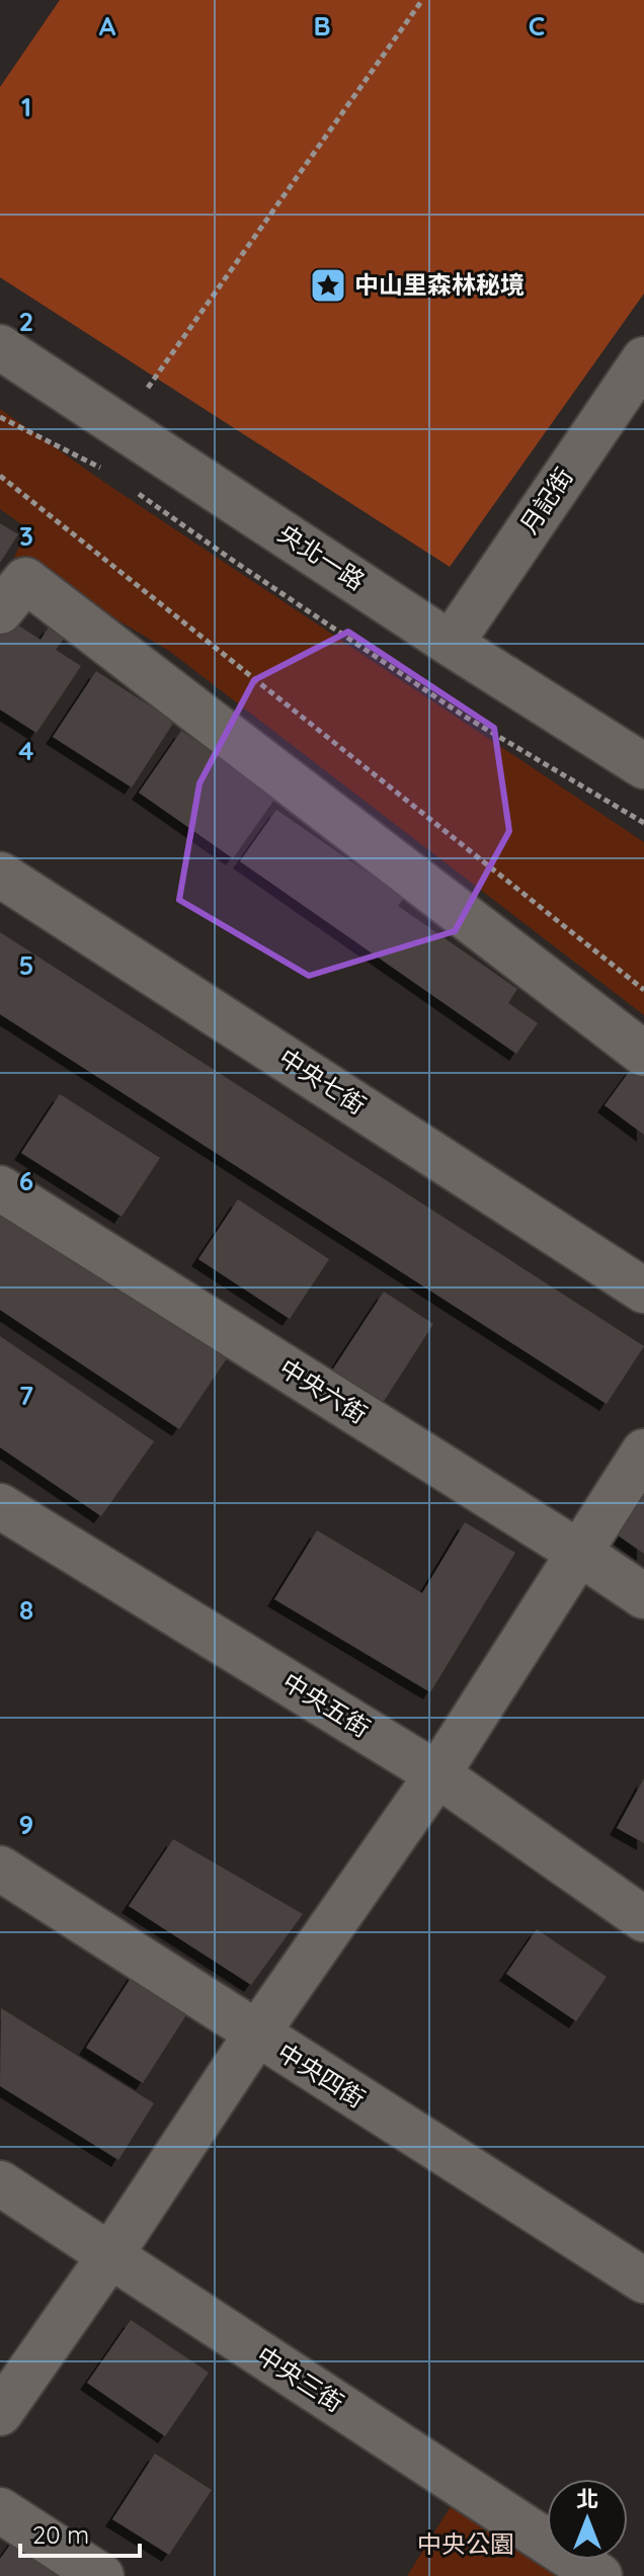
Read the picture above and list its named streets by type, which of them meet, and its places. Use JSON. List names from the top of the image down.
{
  "streets": {
    "street": [
      "月記街",
      "央北一路",
      "中央七街",
      "中央六街",
      "中央五街",
      "中央四街",
      "中央三街"
    ]
  },
  "crossings": [
    ["月記街", "央北一路"]
  ],
  "parks": ["中央公園"],
  "places": {
    "place": ["中山里森林秘境"]
  },
  "scale_bar": "20 m",
  "north": "top",
  "grid": {
    "columns": ["A", "B", "C"],
    "rows": [
      "1",
      "2",
      "3",
      "4",
      "5",
      "6",
      "7",
      "8",
      "9"
    ]
  }
}
